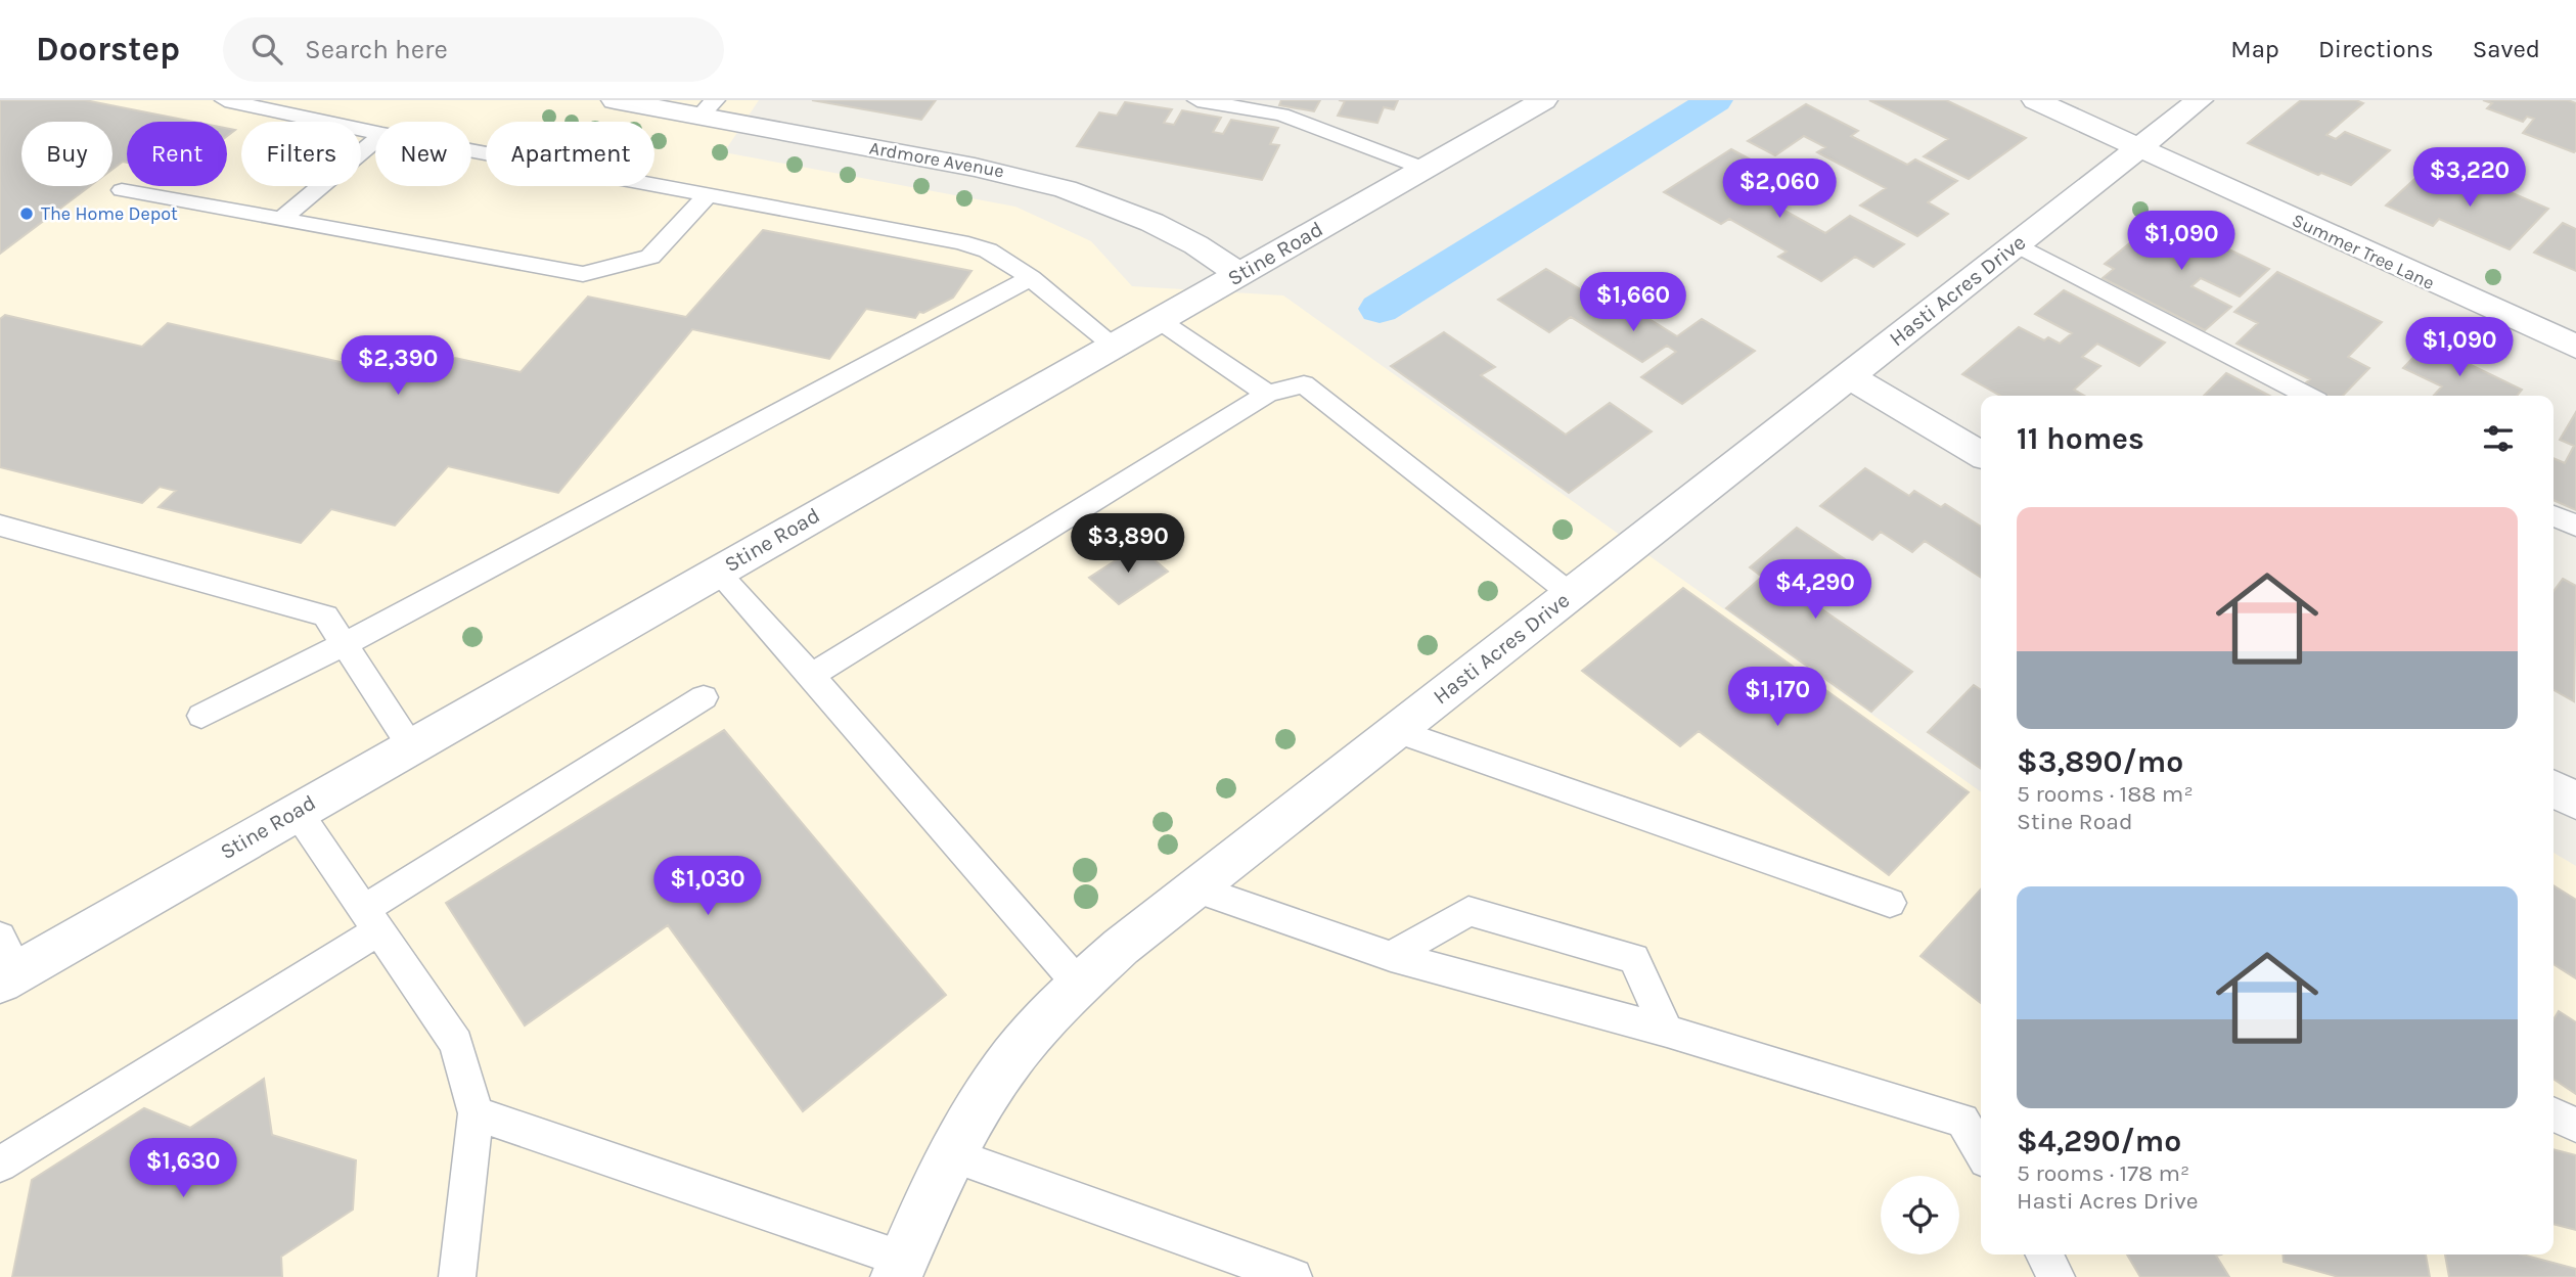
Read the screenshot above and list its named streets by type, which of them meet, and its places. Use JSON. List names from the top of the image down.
{
  "streets": {
    "street": [
      "Ardmore Avenue",
      "Summer Tree Lane",
      "Stine Road",
      "Hasti Acres Drive"
    ]
  },
  "crossings": [
    ["Ardmore Avenue", "Stine Road"],
    ["Summer Tree Lane", "Hasti Acres Drive"]
  ],
  "places": ["The Home Depot"],
  "page": {
    "header": "Doorstep",
    "search": "Search here",
    "nav": ["Map", "Directions", "Saved"],
    "chip": [
      "Buy",
      "Rent",
      "Filters",
      "New",
      "Apartment"
    ],
    "price": [
      "$3,220",
      "$2,060",
      "$1,090",
      "$1,660",
      "$1,090",
      "$2,390",
      "$3,890",
      "$4,290",
      "$1,170",
      "$1,030",
      "$1,630"
    ],
    "heading": "11 homes",
    "list": [
      {
        "name": "$3,890/mo",
        "note": "5 rooms · 188 m² · Stine Road"
      },
      {
        "name": "$4,290/mo",
        "note": "5 rooms · 178 m² · Hasti Acres Drive"
      }
    ]
  }
}
